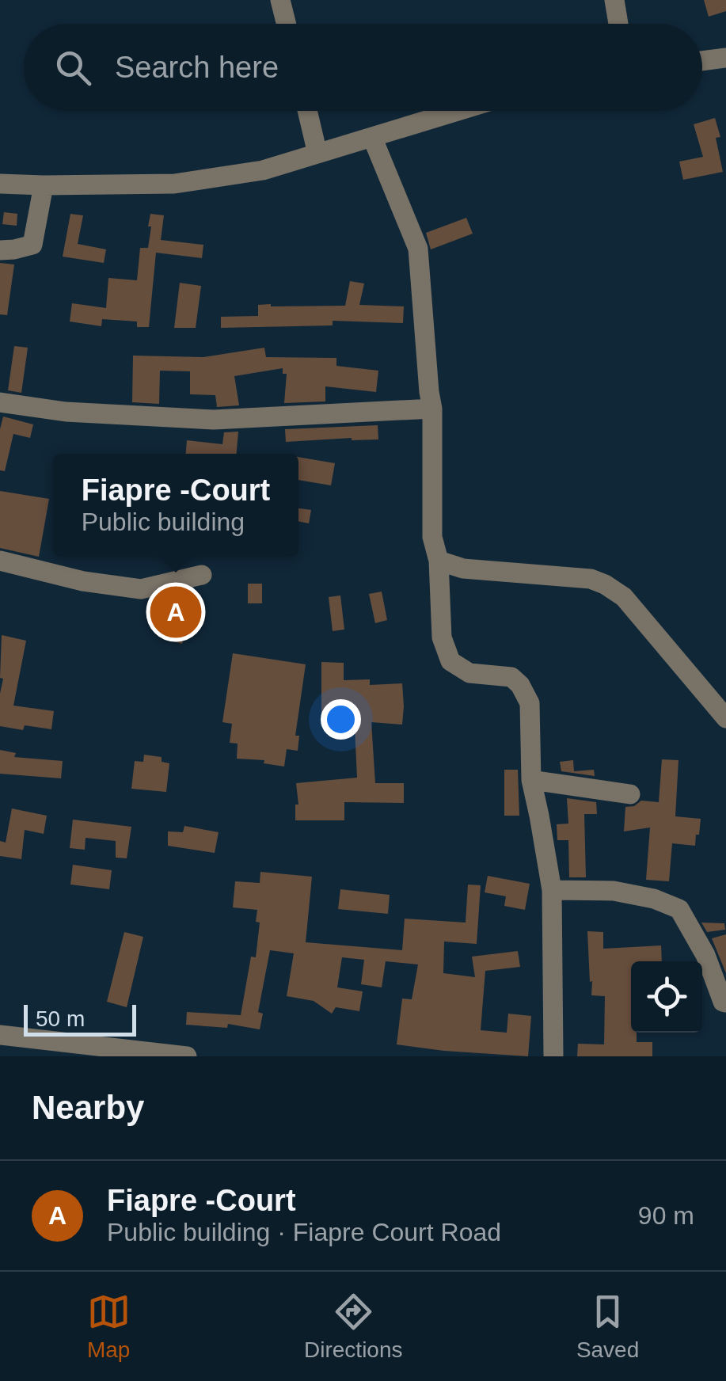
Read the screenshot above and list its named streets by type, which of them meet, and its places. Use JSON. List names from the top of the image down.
{
  "scale_bar": "50 m",
  "page": {
    "search": "Search here",
    "popup": ["Fiapre -Court", "Public building"],
    "pins": "A",
    "scale": "50 m",
    "heading": "Nearby",
    "list": [
      {
        "mark": "A",
        "name": "Fiapre -Court",
        "note": "Public building · Fiapre Court Road",
        "value": "90 m"
      }
    ],
    "nav": ["Map", "Directions", "Saved"]
  }
}
